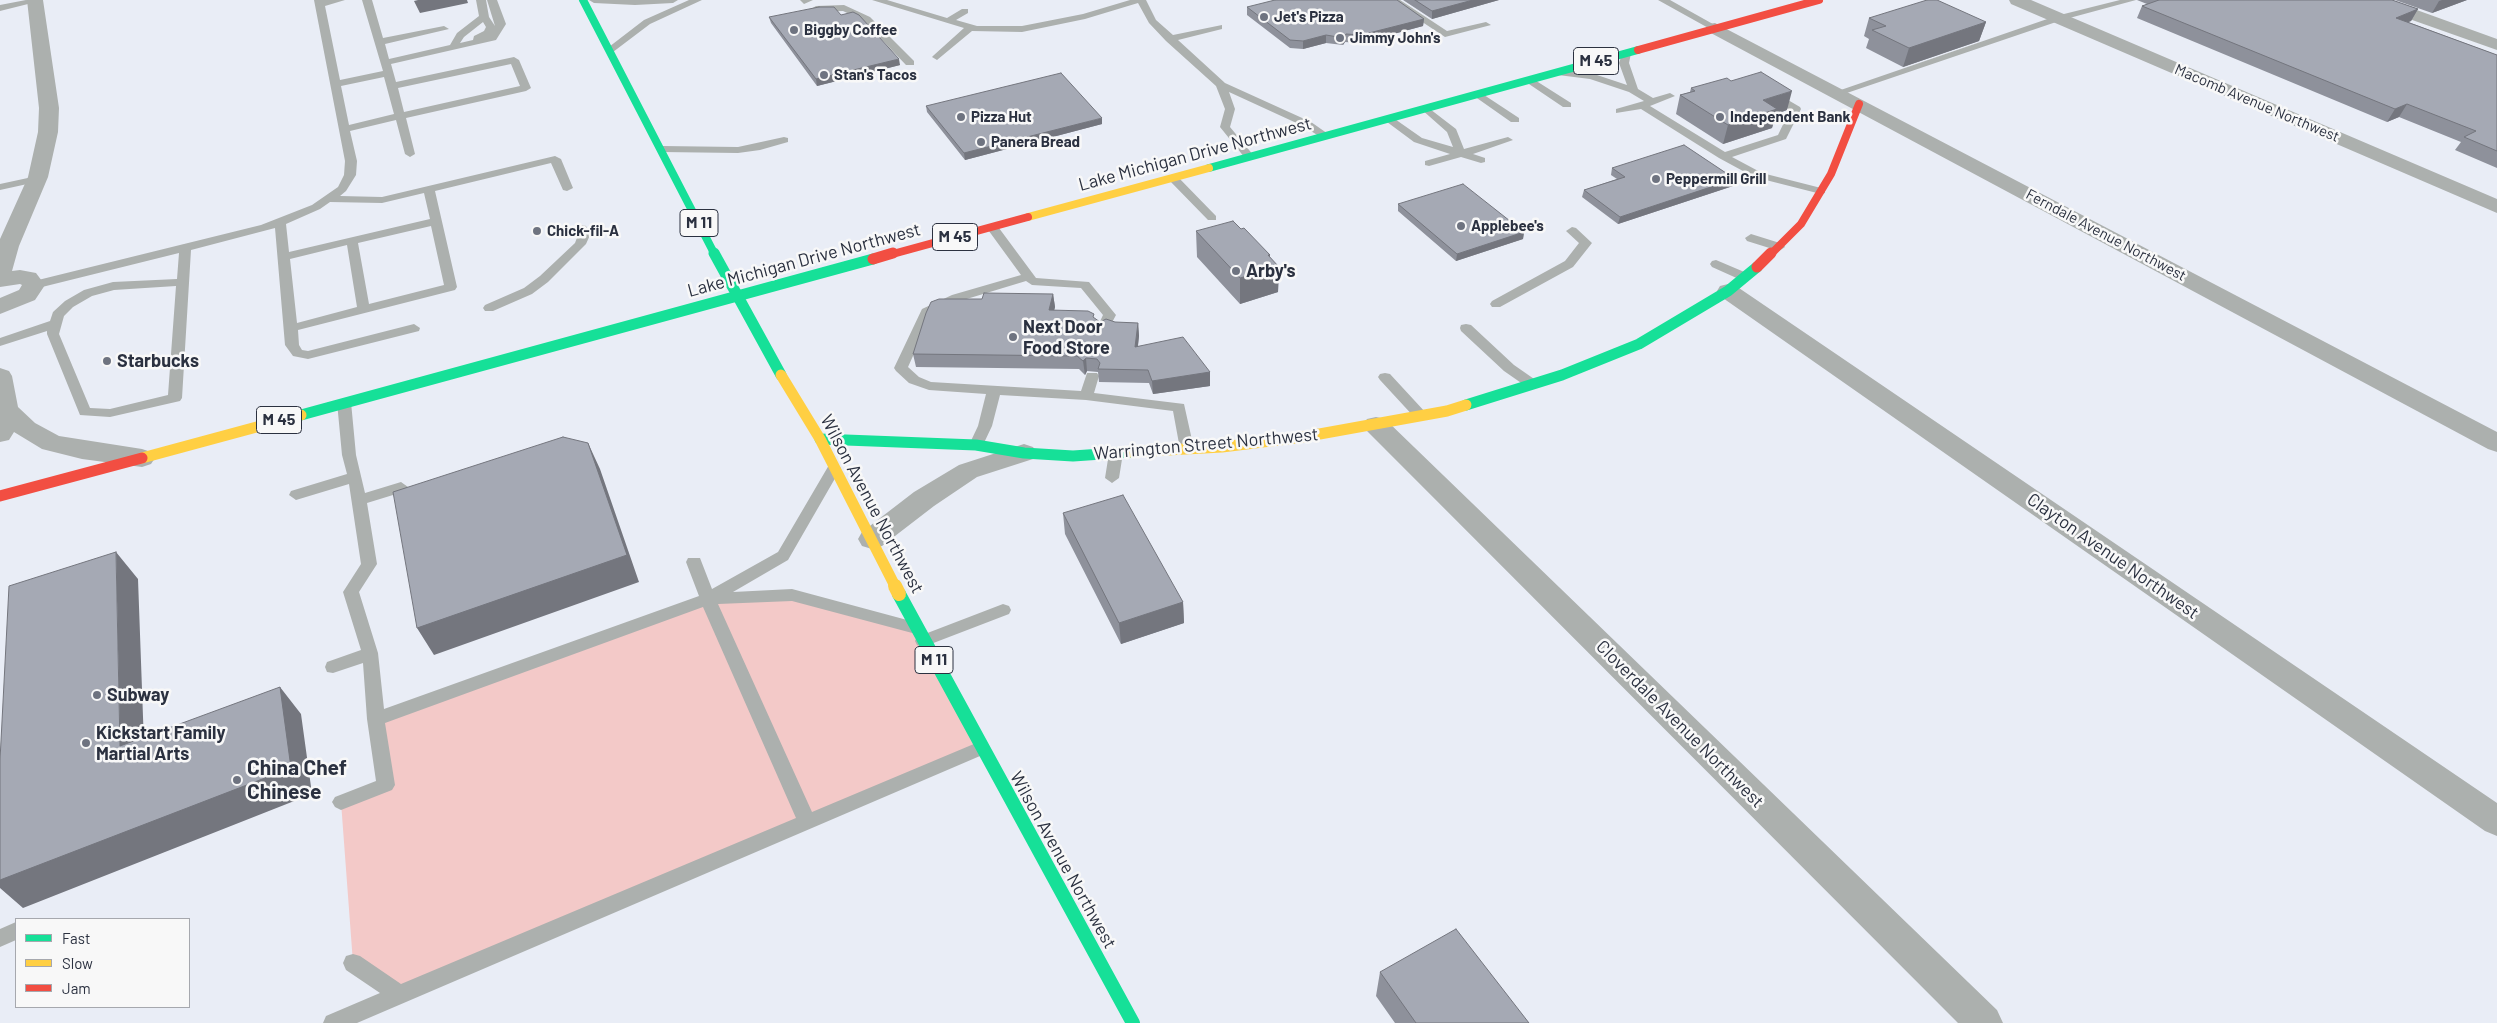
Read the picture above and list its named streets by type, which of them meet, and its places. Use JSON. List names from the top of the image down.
{
  "streets": {
    "main road": [
      "M 45",
      "Lake Michigan Drive Northwest",
      "M 11",
      "Warrington Street Northwest",
      "Wilson Avenue Northwest"
    ],
    "street": [
      "Macomb Avenue Northwest",
      "Ferndale Avenue Northwest",
      "Clayton Avenue Northwest",
      "Cloverdale Avenue Northwest"
    ]
  },
  "crossings": [
    ["Lake Michigan Drive Northwest", "Ferndale Avenue Northwest"],
    ["Lake Michigan Drive Northwest", "Wilson Avenue Northwest"],
    ["Ferndale Avenue Northwest", "Warrington Street Northwest"],
    ["Warrington Street Northwest", "Wilson Avenue Northwest"],
    ["Warrington Street Northwest", "Clayton Avenue Northwest"],
    ["Warrington Street Northwest", "Cloverdale Avenue Northwest"]
  ],
  "places": [
    "Jet's Pizza",
    "Biggby Coffee",
    "Jimmy John's",
    "Stan's Tacos",
    "Pizza Hut",
    "Independent Bank",
    "Panera Bread",
    "Peppermill Grill",
    "Applebee's",
    "Chick-fil-A",
    "Arby's",
    "Next Door Food Store",
    "Starbucks",
    "Subway",
    "Kickstart Family Martial Arts",
    "China Chef Chinese"
  ],
  "legend": ["Fast", "Slow", "Jam"]
}
